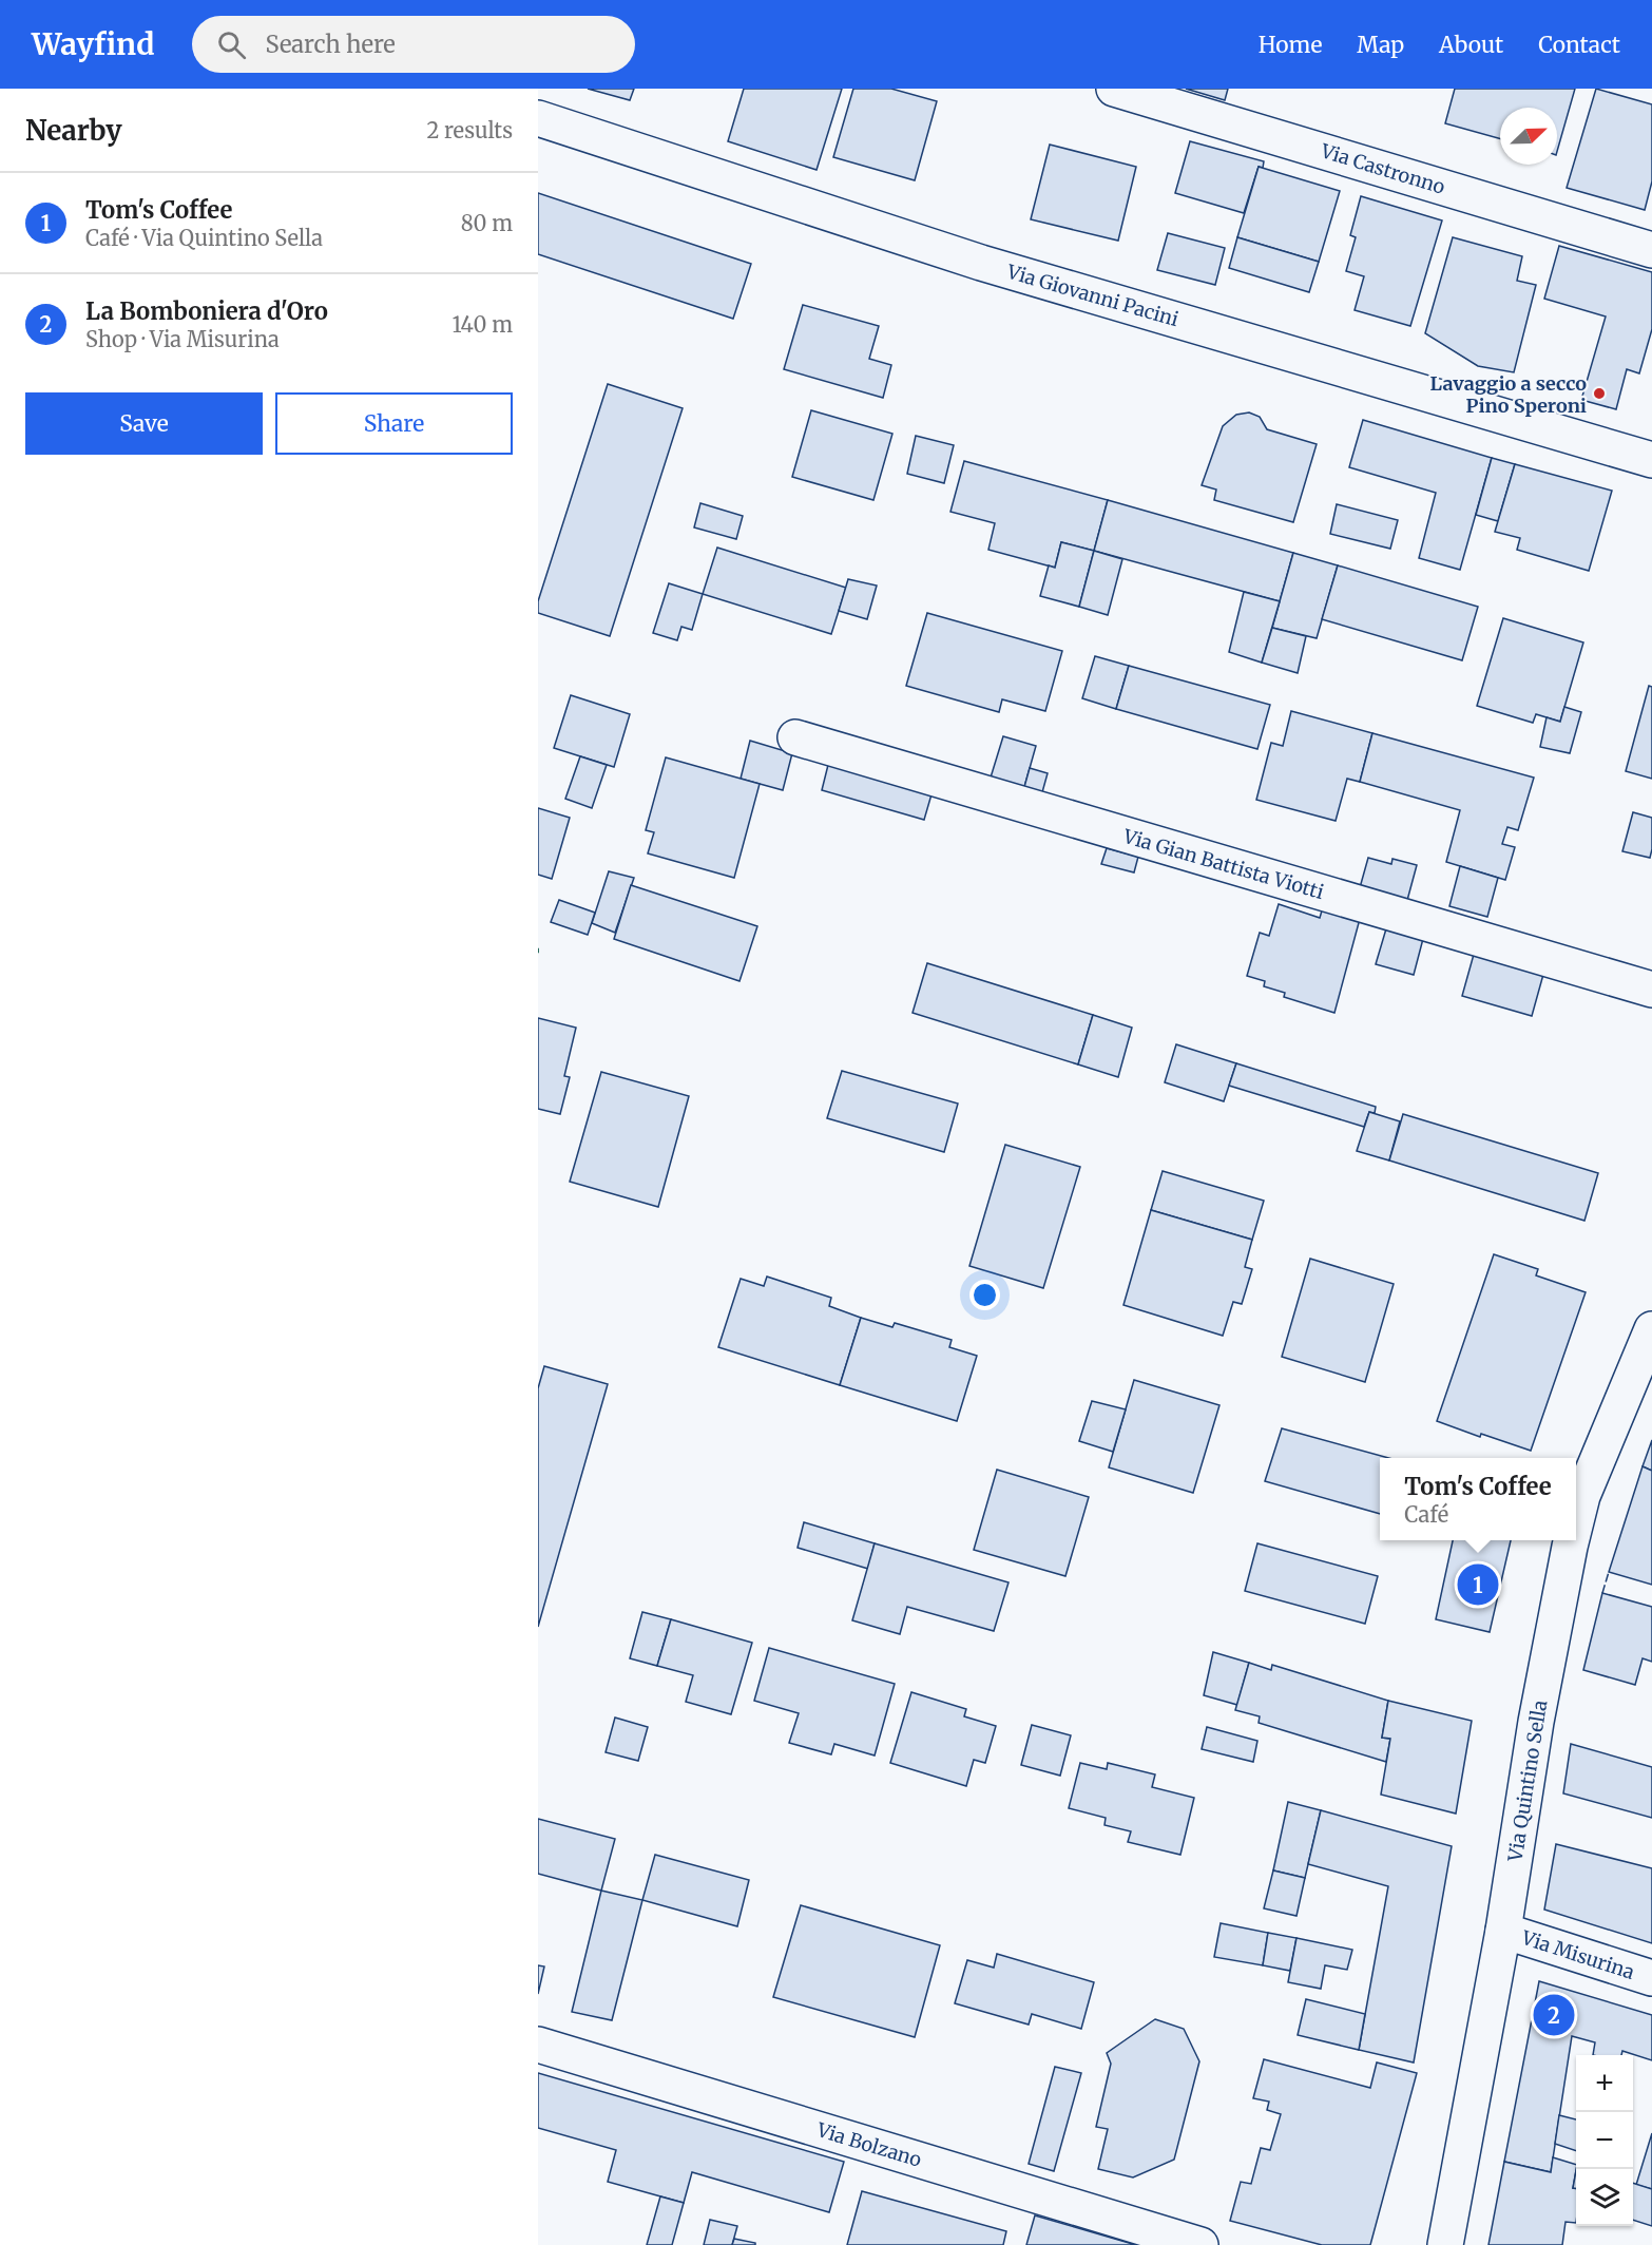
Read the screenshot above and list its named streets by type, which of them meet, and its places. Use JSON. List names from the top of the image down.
{
  "streets": {
    "street": [
      "Via Castronno",
      "Via Giovanni Pacini",
      "Via Gian Battista Viotti",
      "Via Quintino Sella",
      "Via Misurina",
      "Via Bolzano"
    ]
  },
  "crossings": [
    ["Via Quintino Sella", "Via Misurina"]
  ],
  "places": ["Lavaggio a secco Pino Speroni"],
  "north": "top right",
  "page": {
    "header": "Wayfind",
    "search": "Search here",
    "nav": [
      "Home",
      "Map",
      "About",
      "Contact"
    ],
    "heading": ["Nearby", "2 results"],
    "list": [
      {
        "mark": "1",
        "name": "Tom's Coffee",
        "note": "Café · Via Quintino Sella",
        "value": "80 m"
      },
      {
        "mark": "2",
        "name": "La Bomboniera d'Oro",
        "note": "Shop · Via Misurina",
        "value": "140 m"
      }
    ],
    "buttons": ["Save", "Share"],
    "popup": ["Tom's Coffee", "Café"],
    "pins": ["1", "2"],
    "map_buttons": ["+", "−"]
  }
}
